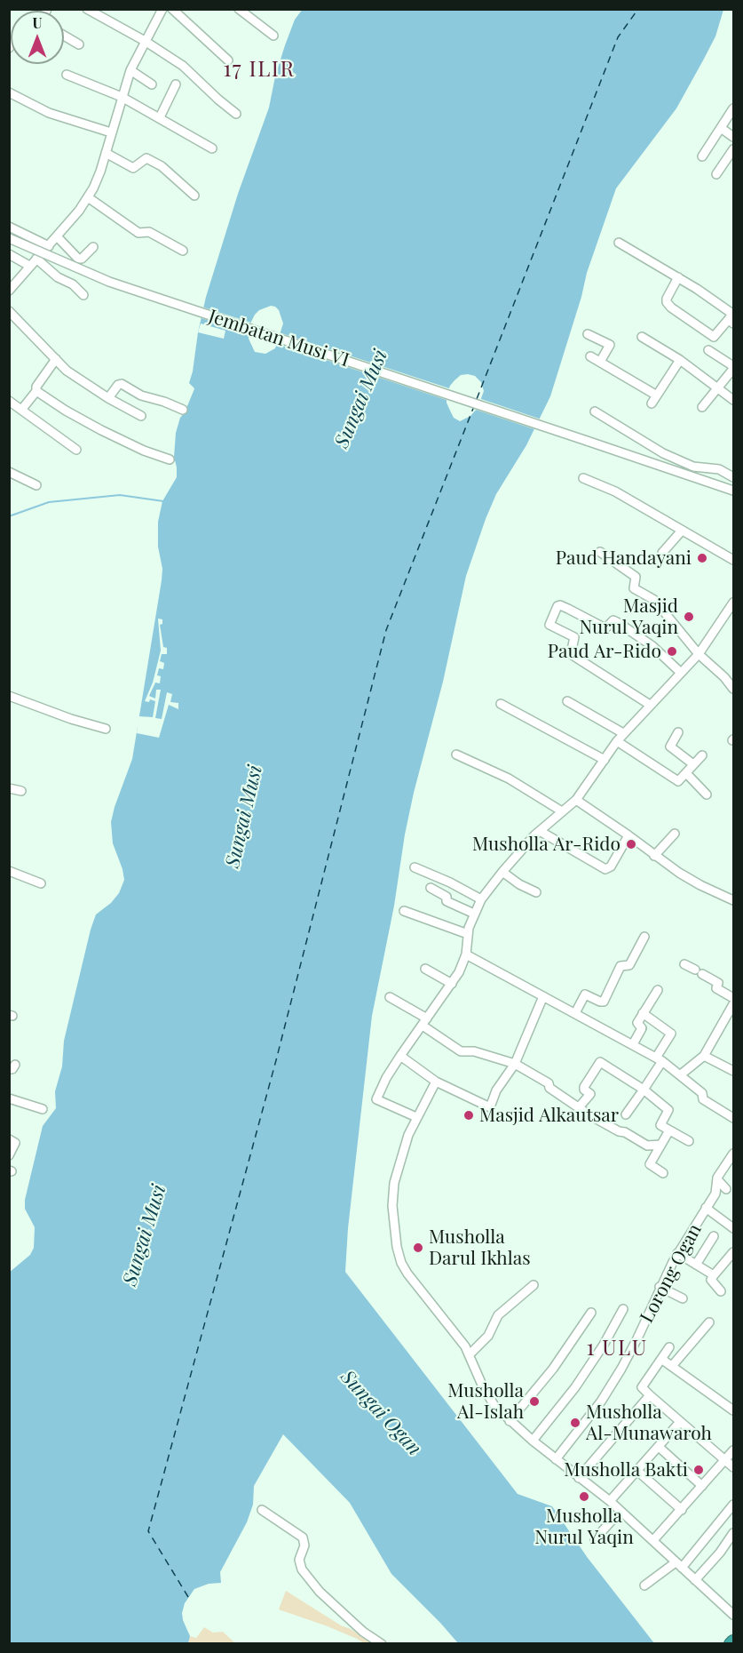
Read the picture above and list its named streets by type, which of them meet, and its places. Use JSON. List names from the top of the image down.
{
  "streets": {
    "street": ["Jembatan Musi VI", "Lorong Ogan"]
  },
  "districts": ["17 ILIR", "1 ULU"],
  "water": ["Sungai Musi", "Sungai Ogan"],
  "places": [
    "Paud Handayani",
    "Masjid Nurul Yaqin",
    "Paud Ar-Rido",
    "Musholla Ar-Rido",
    "Masjid Alkautsar",
    "Musholla Darul Ikhlas",
    "Musholla Al-Islah",
    "Musholla Al-Munawaroh",
    "Musholla Bakti",
    "Musholla Nurul Yaqin"
  ],
  "north": "top"
}
